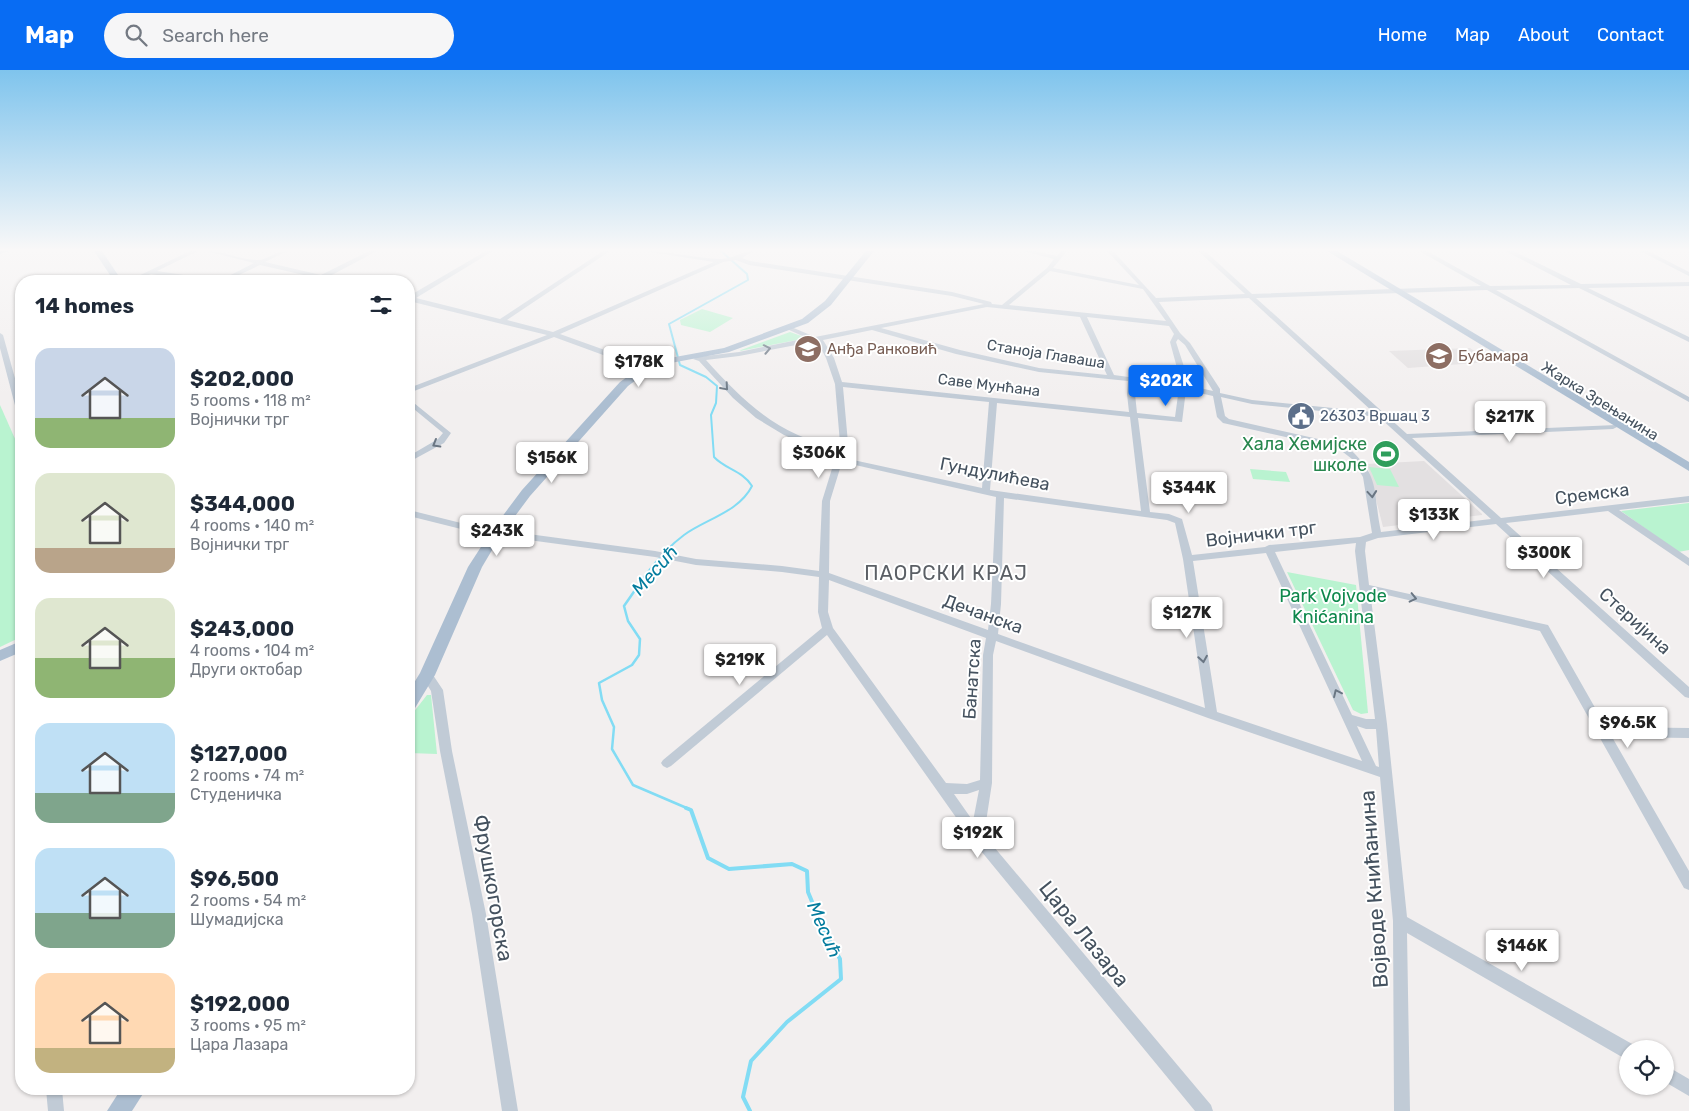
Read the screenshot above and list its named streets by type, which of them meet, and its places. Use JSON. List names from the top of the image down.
{
  "streets": {
    "main road": ["Жарка Зрењанина"],
    "street": [
      "Станоја Главаша",
      "Саве Мунћана",
      "Гундулићева",
      "Сремска",
      "Војнички трг",
      "Дечанска",
      "Стеријина",
      "Банатска",
      "Фрушкогорска",
      "Војводе Книћанина",
      "Цара Лазара"
    ]
  },
  "crossings": [
    ["Станоја Главаша", "Стеријина"],
    ["Гундулићева", "Војнички трг"],
    ["Гундулићева", "Банатска"],
    ["Гундулићева", "Цара Лазара"],
    ["Сремска", "Стеријина"],
    ["Војнички трг", "Војводе Книћанина"],
    ["Дечанска", "Банатска"],
    ["Дечанска", "Војводе Книћанина"],
    ["Дечанска", "Цара Лазара"],
    ["Банатска", "Цара Лазара"]
  ],
  "districts": ["ПАОРСКИ КРАЈ"],
  "water": ["Месић"],
  "parks": ["Park Vojvode Knićanina"],
  "places": {
    "school or university": ["Анђа Ранковић", "Бубамара"],
    "public building": ["26303 Вршац 3"],
    "sports": ["Хала Хемијске школе"]
  },
  "page": {
    "header": "Map",
    "search": "Search here",
    "nav": [
      "Home",
      "Map",
      "About",
      "Contact"
    ],
    "heading": "14 homes",
    "list": [
      {
        "name": "$202,000",
        "note": "5 rooms · 118 m² · Војнички трг"
      },
      {
        "name": "$344,000",
        "note": "4 rooms · 140 m² · Војнички трг"
      },
      {
        "name": "$243,000",
        "note": "4 rooms · 104 m² · Други октобар"
      },
      {
        "name": "$127,000",
        "note": "2 rooms · 74 m² · Студеничка"
      },
      {
        "name": "$96,500",
        "note": "2 rooms · 54 m² · Шумадијска"
      },
      {
        "name": "$192,000",
        "note": "3 rooms · 95 m² · Цара Лазара"
      }
    ],
    "price": [
      "$178K",
      "$202K",
      "$217K",
      "$306K",
      "$156K",
      "$344K",
      "$133K",
      "$243K",
      "$300K",
      "$127K",
      "$219K",
      "$96.5K",
      "$192K",
      "$146K"
    ]
  }
}
